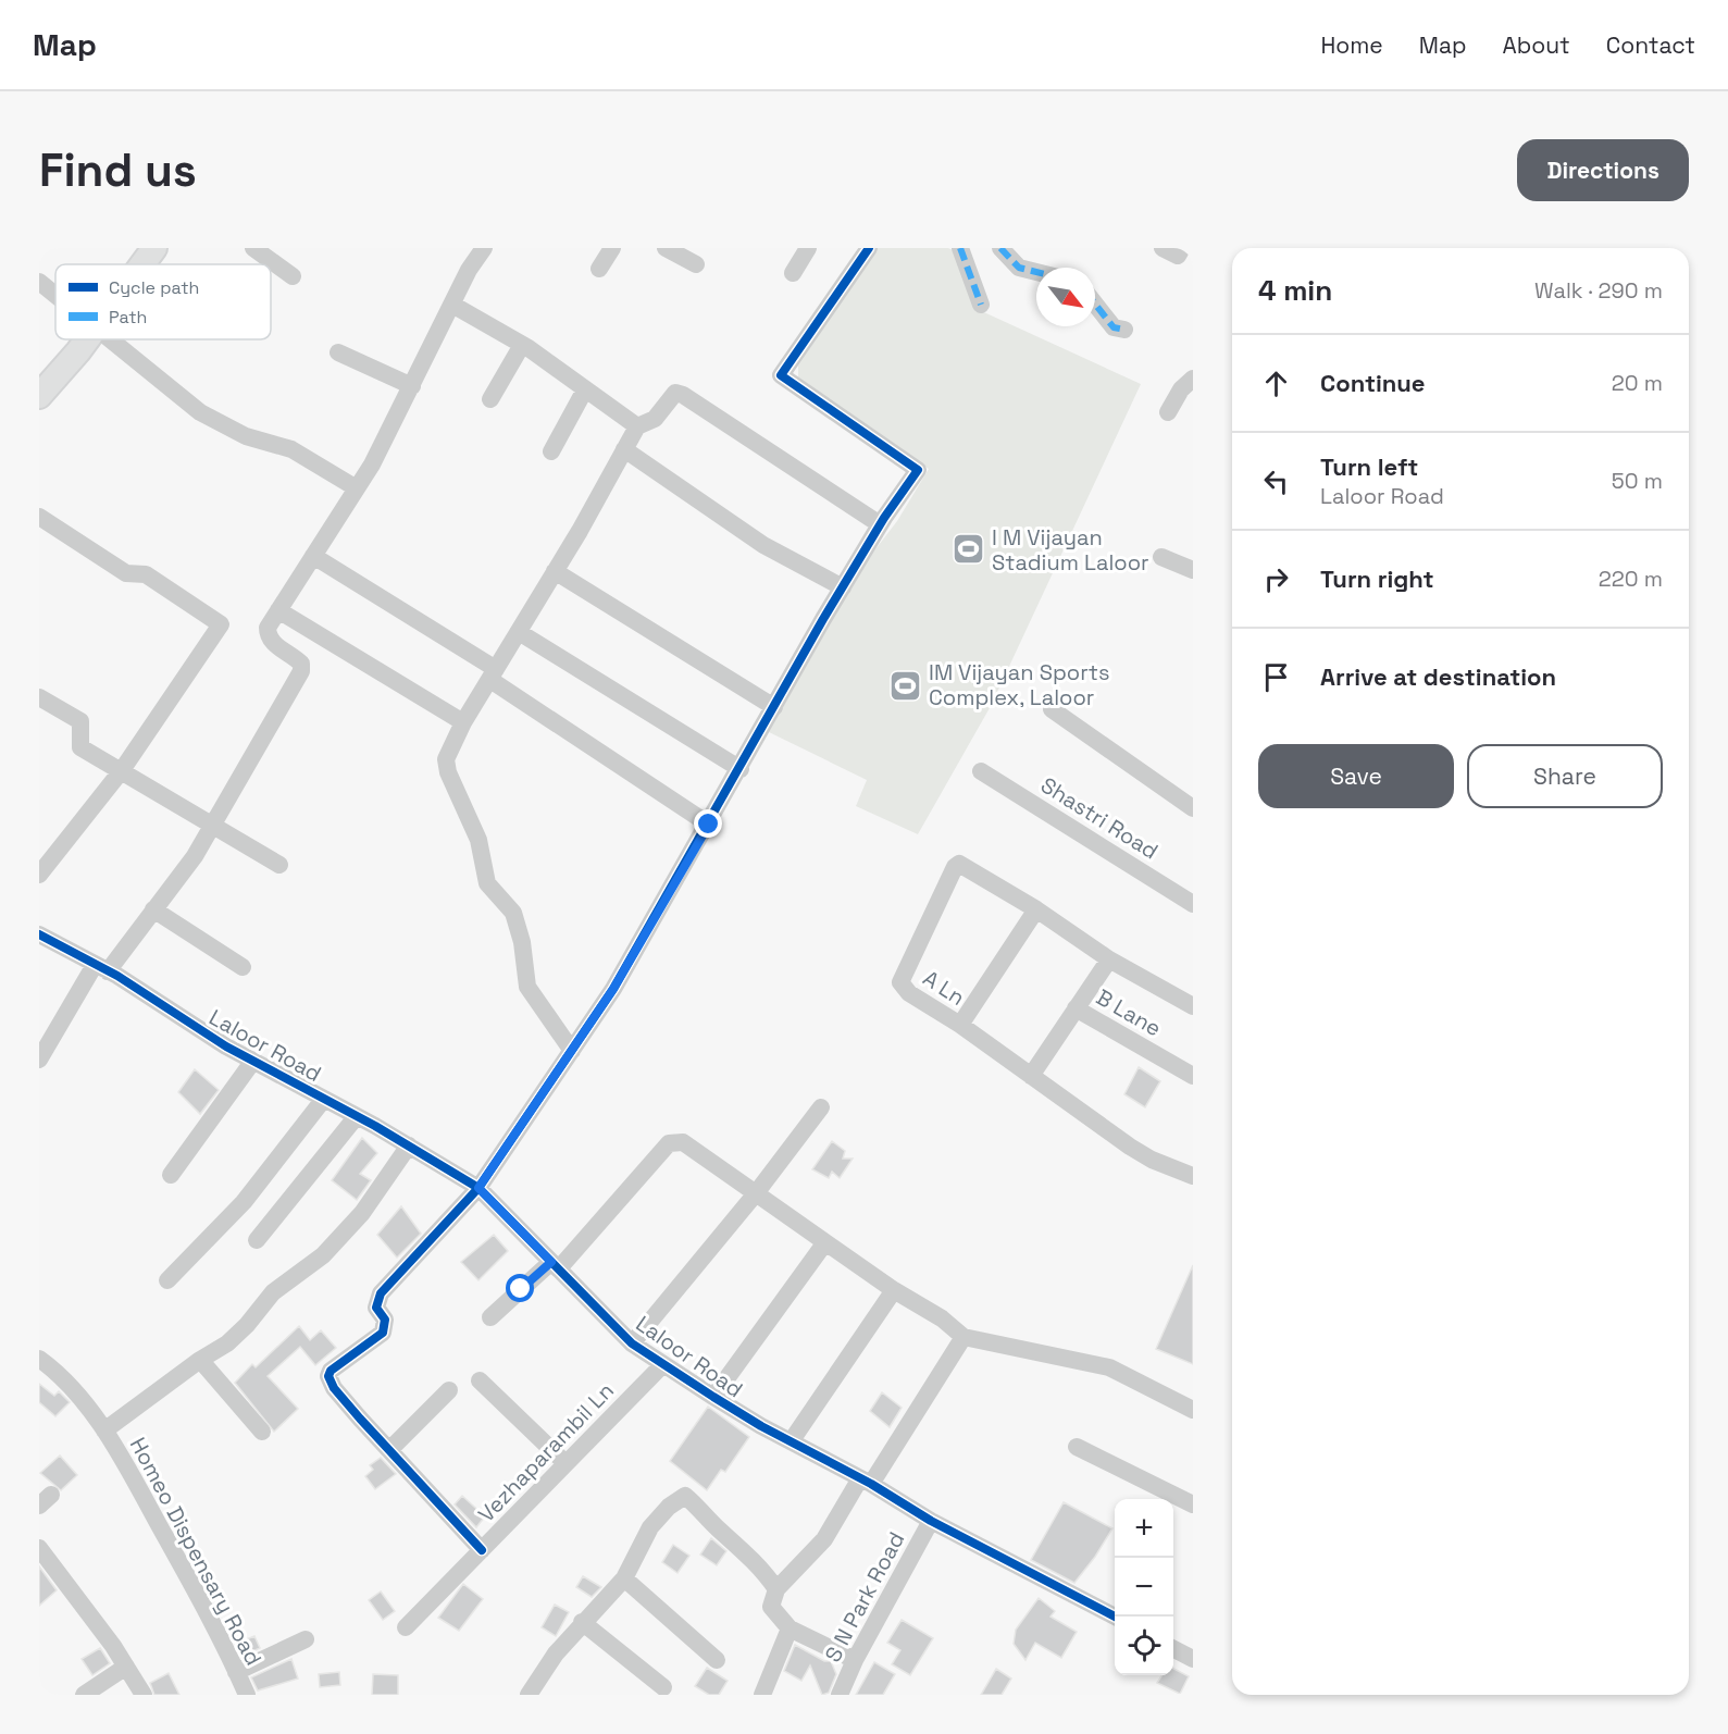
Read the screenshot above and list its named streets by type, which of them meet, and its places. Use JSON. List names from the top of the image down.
{
  "streets": {
    "street": [
      "Shastri Road",
      "A Ln",
      "B Lane",
      "Laloor Road",
      "Vezhaparambil Ln",
      "Homeo Dispensary Road",
      "S N Park Road"
    ]
  },
  "crossings": [
    ["Laloor Road", "Vezhaparambil Ln"],
    ["Laloor Road", "S N Park Road"]
  ],
  "places": {
    "sports": ["I M Vijayan Stadium Laloor", "IM Vijayan Sports Complex, Laloor"]
  },
  "legend": ["Cycle path", "Path"],
  "north": "bottom right",
  "page": {
    "header": "Map",
    "nav": [
      "Home",
      "Map",
      "About",
      "Contact"
    ],
    "buttons": [
      "Directions",
      ["Save", "Share"]
    ],
    "title": "Find us",
    "heading": ["4 min", "Walk · 290 m"],
    "list": [
      ["Continue", "20 m"],
      ["Turn left", "Laloor Road", "50 m"],
      ["Turn right", "220 m"],
      "Arrive at destination"
    ],
    "map_buttons": ["+", "−"]
  }
}
